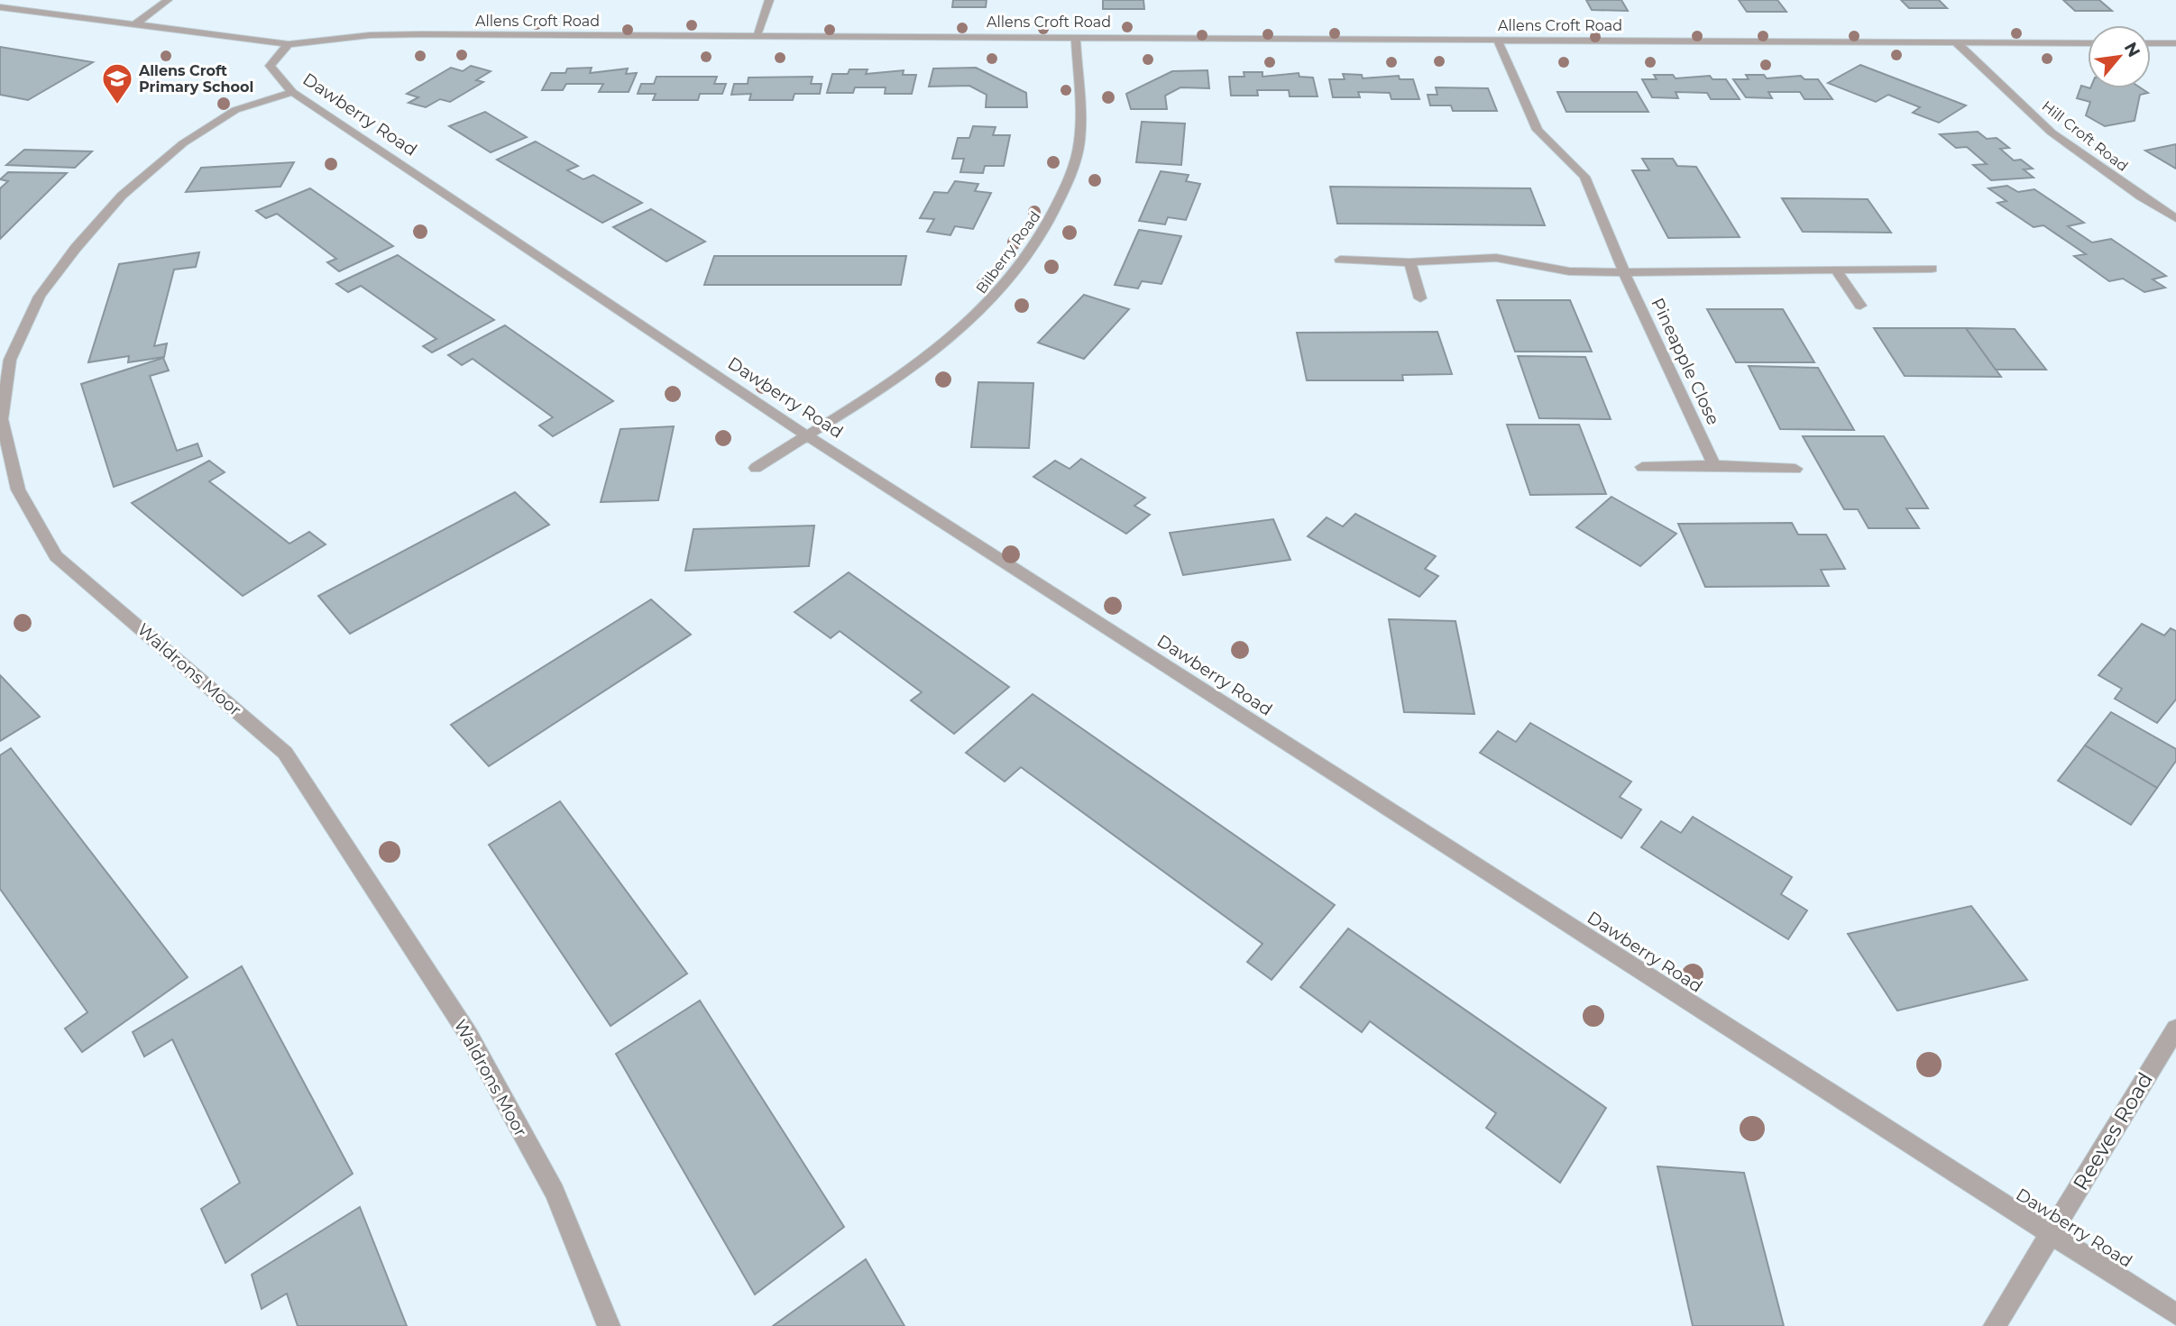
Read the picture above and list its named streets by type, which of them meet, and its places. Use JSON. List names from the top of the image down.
{
  "streets": {
    "street": [
      "Allens Croft Road",
      "Dawberry Road",
      "Hill Croft Road",
      "Bilberry Road",
      "Pineapple Close",
      "Waldrons Moor",
      "Reeves Road"
    ]
  },
  "crossings": [
    ["Allens Croft Road", "Dawberry Road"],
    ["Allens Croft Road", "Hill Croft Road"],
    ["Allens Croft Road", "Bilberry Road"],
    ["Allens Croft Road", "Pineapple Close"],
    ["Dawberry Road", "Bilberry Road"],
    ["Dawberry Road", "Waldrons Moor"],
    ["Dawberry Road", "Reeves Road"]
  ],
  "places": {
    "school or university": ["Allens Croft Primary School"]
  },
  "north": "top right"
}
